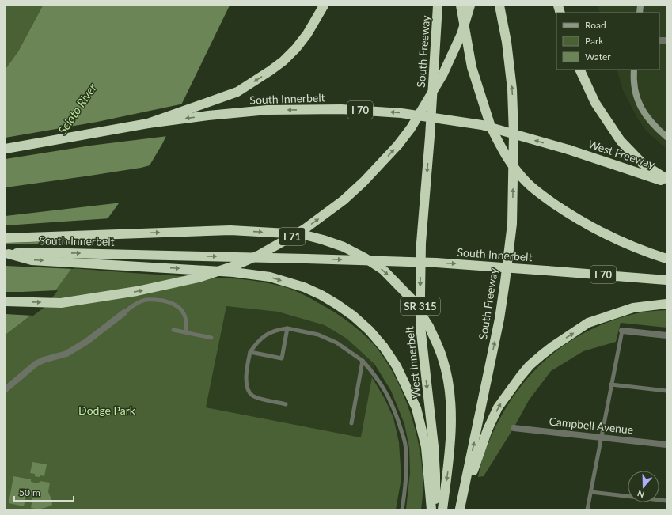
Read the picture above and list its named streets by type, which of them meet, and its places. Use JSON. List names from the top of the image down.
{
  "streets": {
    "highway": [
      "South Freeway",
      "South Innerbelt",
      "I 70",
      "West Freeway",
      "I 71",
      "SR 315",
      "West Innerbelt"
    ],
    "street": ["Campbell Avenue"]
  },
  "crossings": [
    ["South Freeway", "West Innerbelt"],
    ["South Innerbelt", "West Freeway"]
  ],
  "one_way": ["South Freeway", "West Innerbelt"],
  "water": ["Scioto River"],
  "parks": ["Dodge Park"],
  "legend": ["Road", "Park", "Water"],
  "scale_bar": "50 m",
  "north": "bottom"
}
